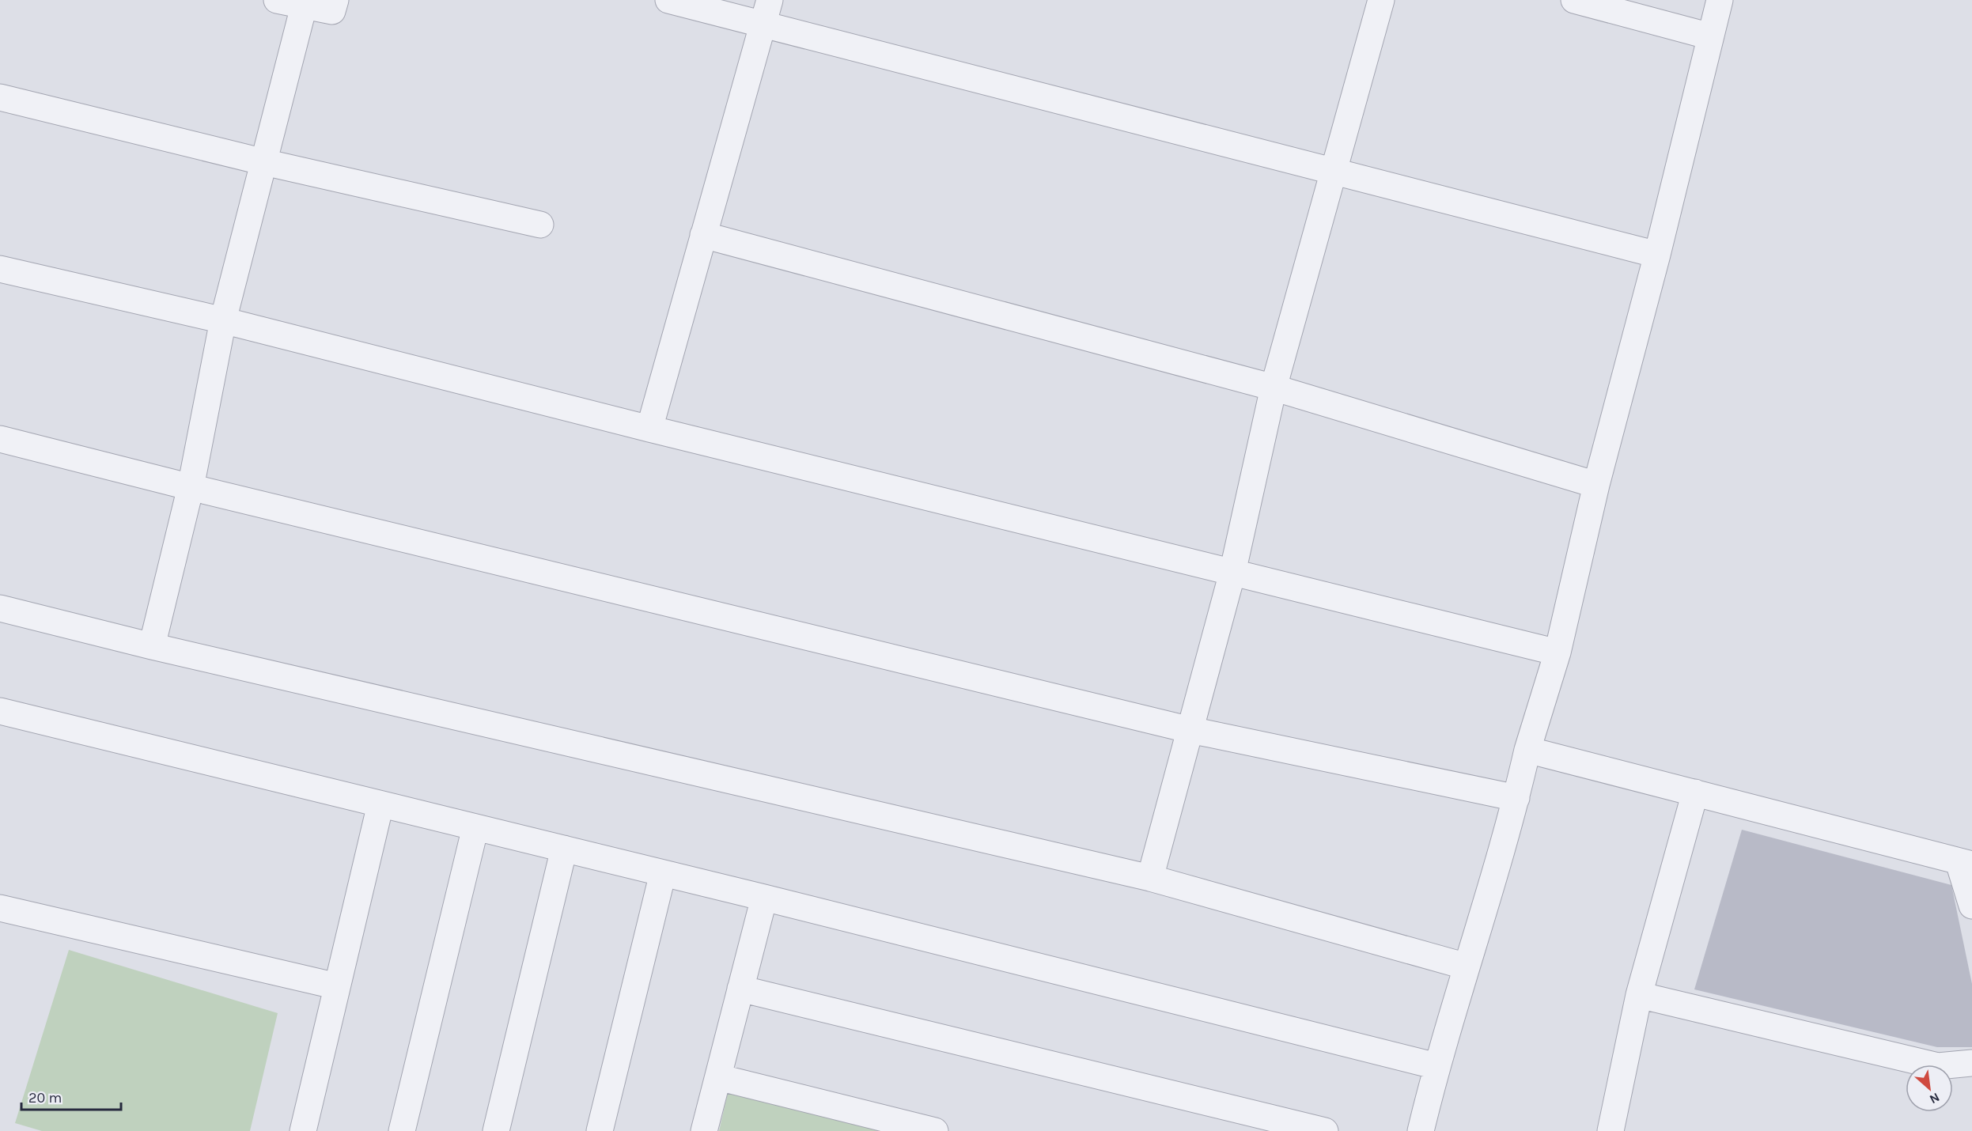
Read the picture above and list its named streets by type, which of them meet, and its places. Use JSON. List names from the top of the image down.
{
  "scale_bar": "20 m",
  "north": "bottom right"
}
